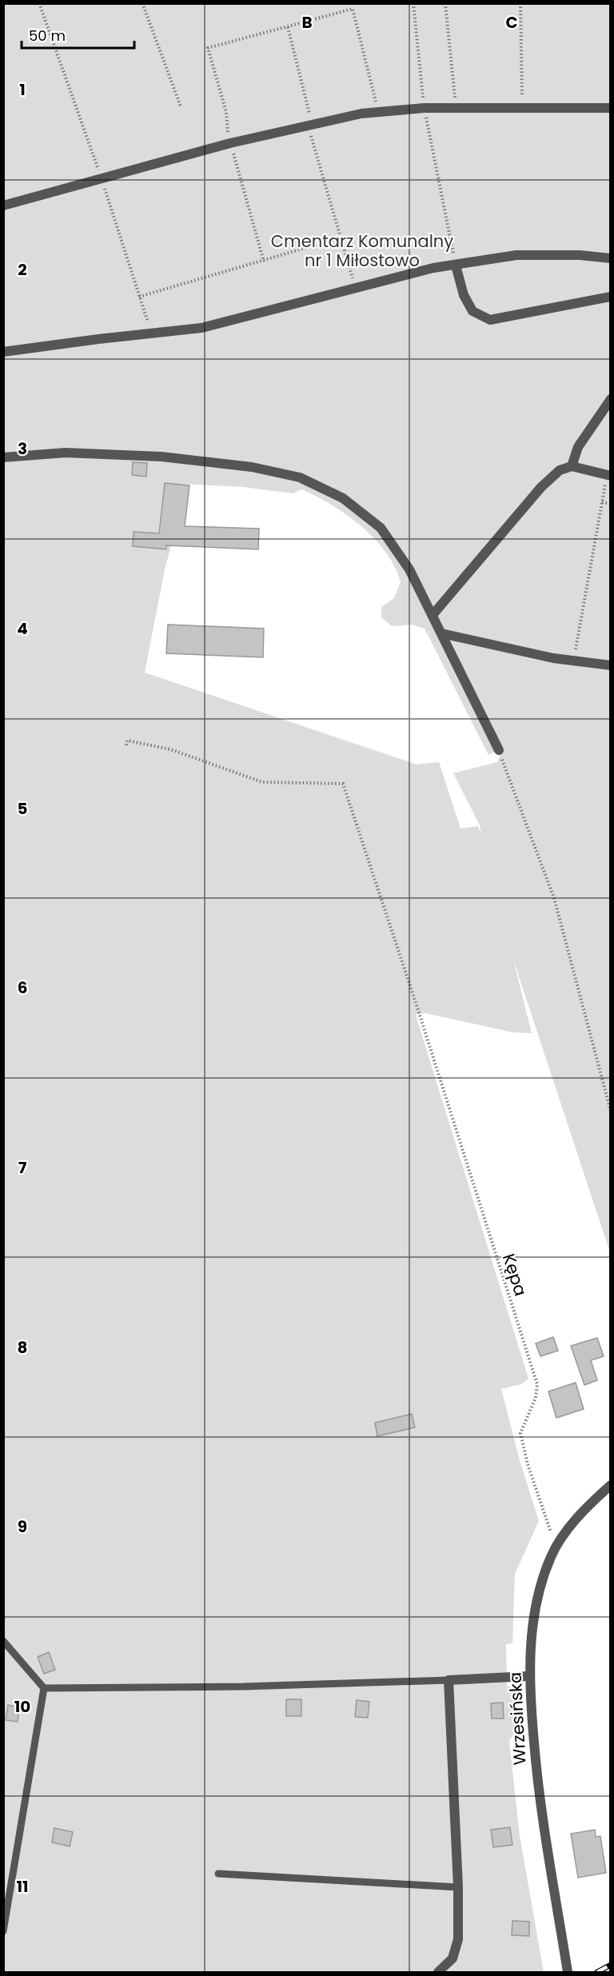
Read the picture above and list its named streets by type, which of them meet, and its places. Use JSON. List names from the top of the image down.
{
  "streets": {
    "street": ["Wrzesińska"],
    "path": ["Kępa"]
  },
  "crossings": [
    ["Kępa", "Wrzesińska"]
  ],
  "parks": ["Cmentarz Komunalny nr 1 Miłostowo"],
  "scale_bar": "50 m",
  "grid": {
    "columns": ["B", "C"],
    "rows": [
      "1",
      "2",
      "3",
      "4",
      "5",
      "6",
      "7",
      "8",
      "9",
      "10",
      "11"
    ]
  }
}
